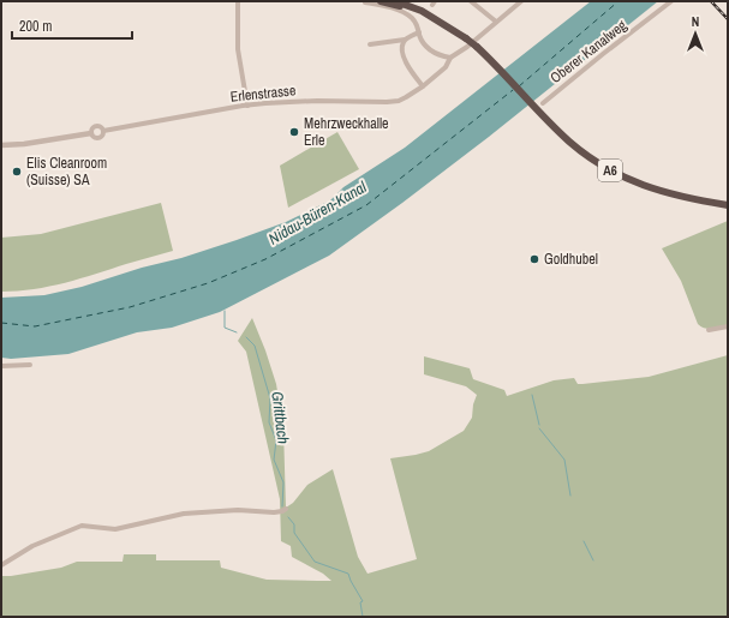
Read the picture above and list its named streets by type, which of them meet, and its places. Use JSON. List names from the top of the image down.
{
  "streets": {
    "highway": ["A6"],
    "street": ["Oberer Kanalweg", "Erlenstrasse"]
  },
  "water": ["Nidau-Büren-Kanal", "Grittbach"],
  "places": ["Mehrzweckhalle Erle", "Elis Cleanroom (Suisse) SA", "Goldhubel"],
  "scale_bar": "200 m",
  "north": "top"
}
